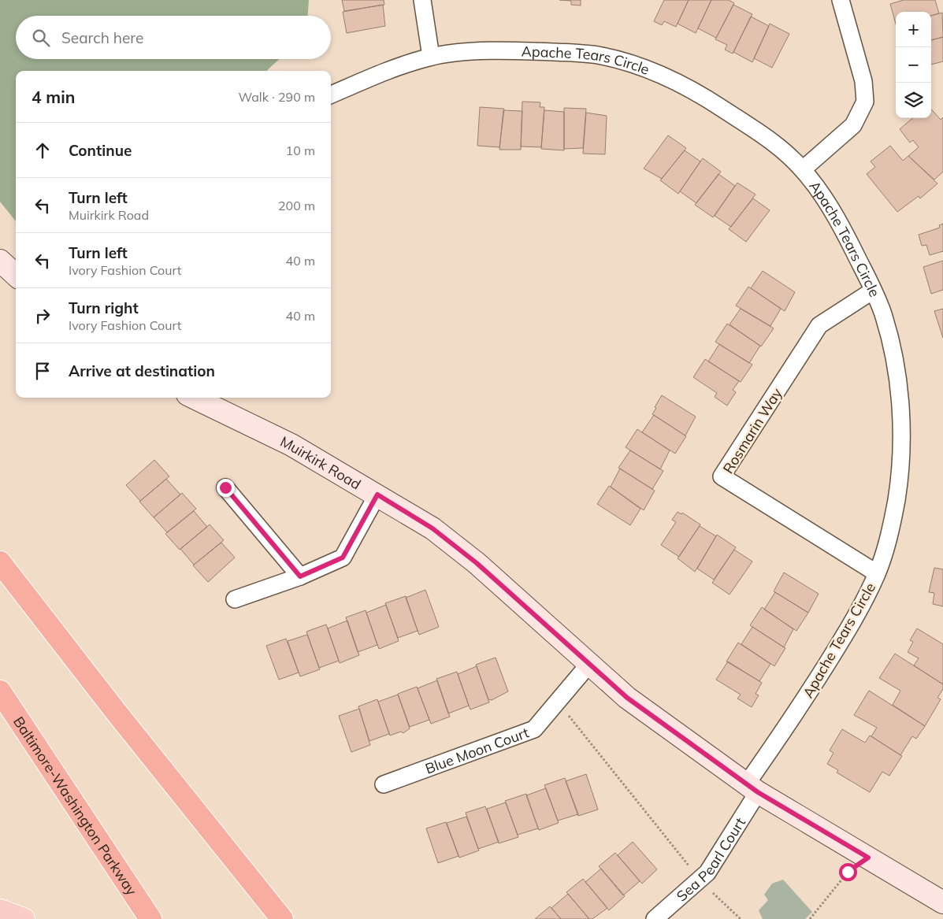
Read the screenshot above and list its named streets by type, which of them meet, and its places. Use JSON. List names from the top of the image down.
{
  "streets": {
    "highway": ["Baltimore-Washington Parkway"],
    "main road": ["Muirkirk Road"],
    "street": [
      "Apache Tears Circle",
      "Rosmarin Way",
      "Blue Moon Court",
      "Sea Pearl Court"
    ]
  },
  "crossings": [
    ["Apache Tears Circle", "Rosmarin Way"],
    ["Apache Tears Circle", "Muirkirk Road"],
    ["Apache Tears Circle", "Sea Pearl Court"],
    ["Muirkirk Road", "Blue Moon Court"],
    ["Muirkirk Road", "Sea Pearl Court"]
  ],
  "page": {
    "map_buttons": ["+", "−"],
    "search": "Search here",
    "heading": ["4 min", "Walk · 290 m"],
    "list": [
      ["Continue", "10 m"],
      ["Turn left", "Muirkirk Road", "200 m"],
      ["Turn left", "Ivory Fashion Court", "40 m"],
      ["Turn right", "Ivory Fashion Court", "40 m"],
      "Arrive at destination"
    ]
  }
}
